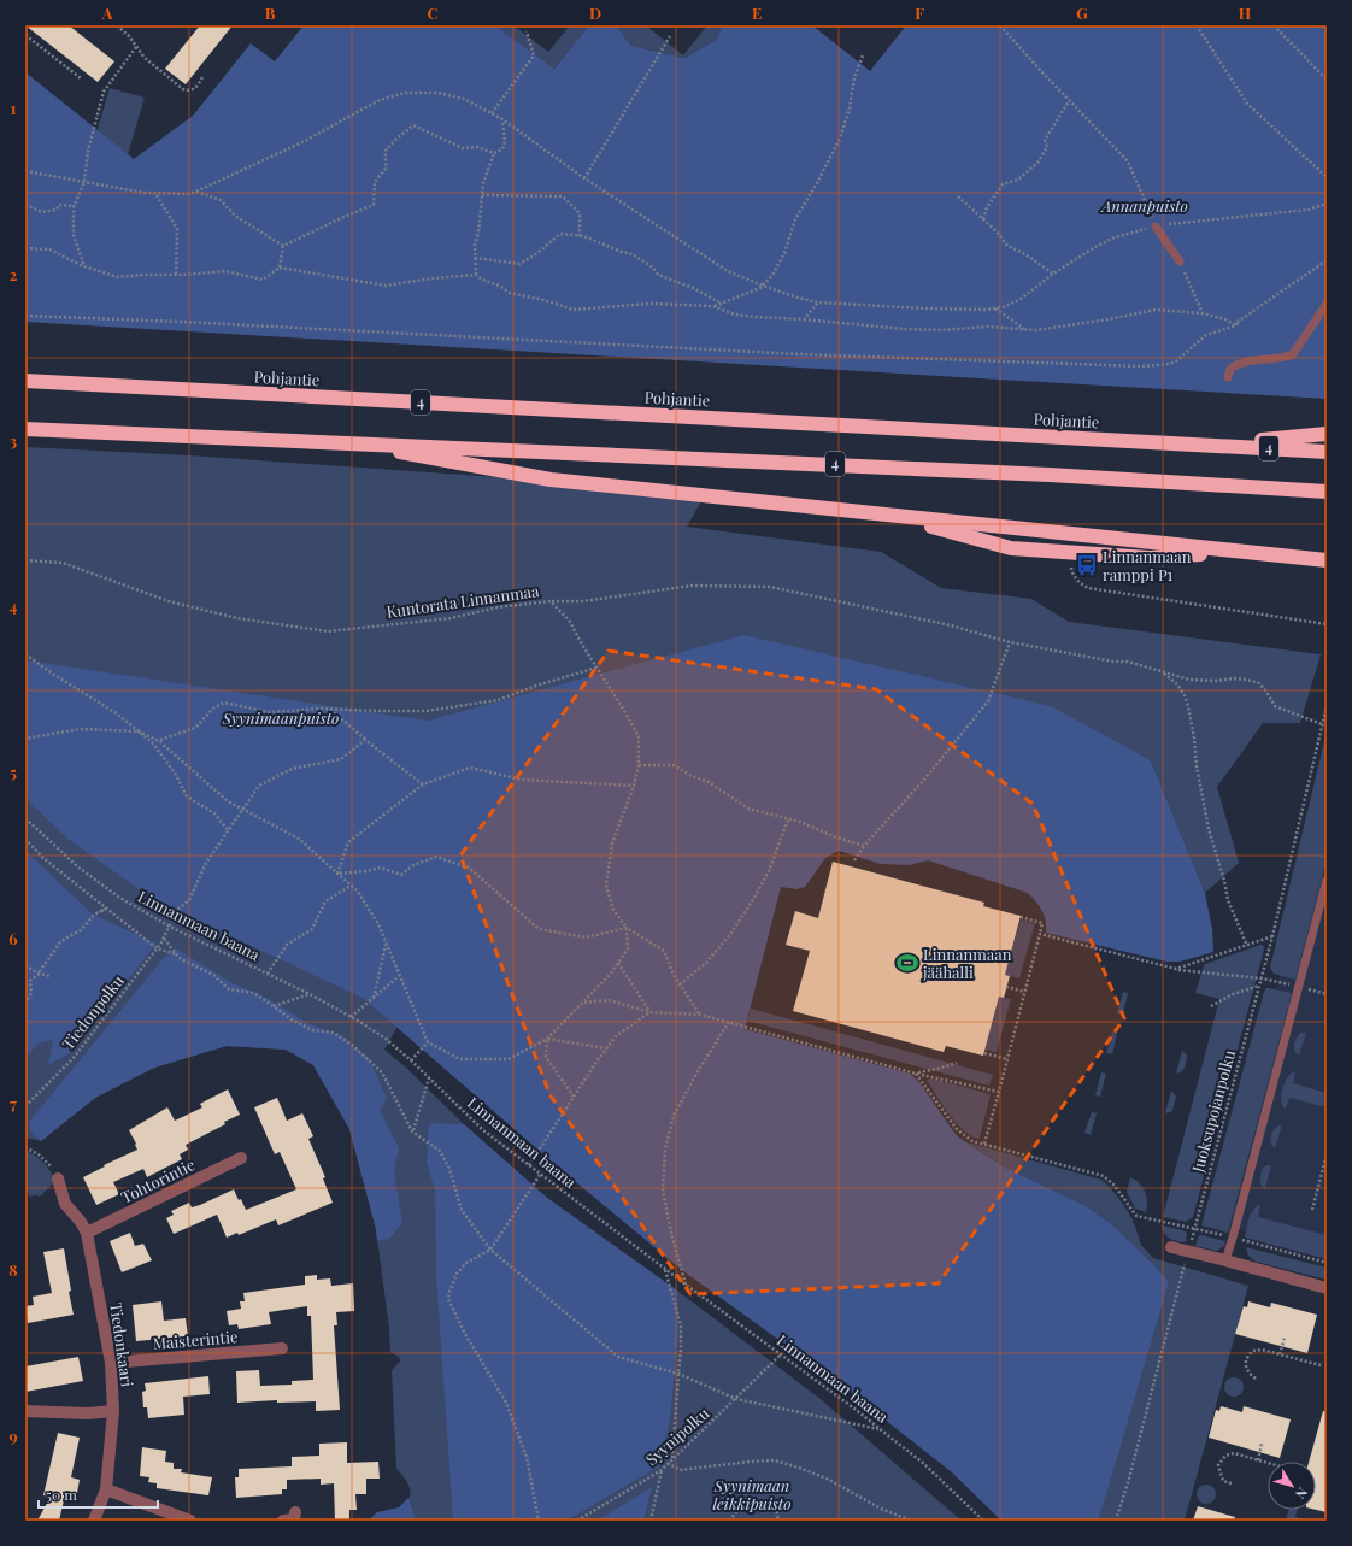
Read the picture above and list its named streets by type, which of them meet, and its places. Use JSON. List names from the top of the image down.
{
  "streets": {
    "highway": ["Pohjantie", "4"],
    "street": ["Tohtorintie", "Maisterintie", "Tiedonkaari"],
    "path": [
      "Kuntorata Linnanmaa",
      "Linnanmaan baana",
      "Tiedonpolku",
      "Juoksupojanpolku",
      "Syynipolku"
    ]
  },
  "crossings": [
    ["Linnanmaan baana", "Tiedonpolku"],
    ["Linnanmaan baana", "Syynipolku"],
    ["Tohtorintie", "Tiedonkaari"],
    ["Maisterintie", "Tiedonkaari"]
  ],
  "parks": ["Annanpuisto", "Syynimaanpuisto", "Syynimaan leikkipuisto"],
  "places": {
    "bus stop": ["Linnanmaan ramppi P1"],
    "sports": ["Linnanmaan jäähalli"]
  },
  "scale_bar": "50 m",
  "north": "bottom right",
  "grid": {
    "columns": [
      "A",
      "B",
      "C",
      "D",
      "E",
      "F",
      "G",
      "H"
    ],
    "rows": [
      "1",
      "2",
      "3",
      "4",
      "5",
      "6",
      "7",
      "8",
      "9"
    ]
  }
}
